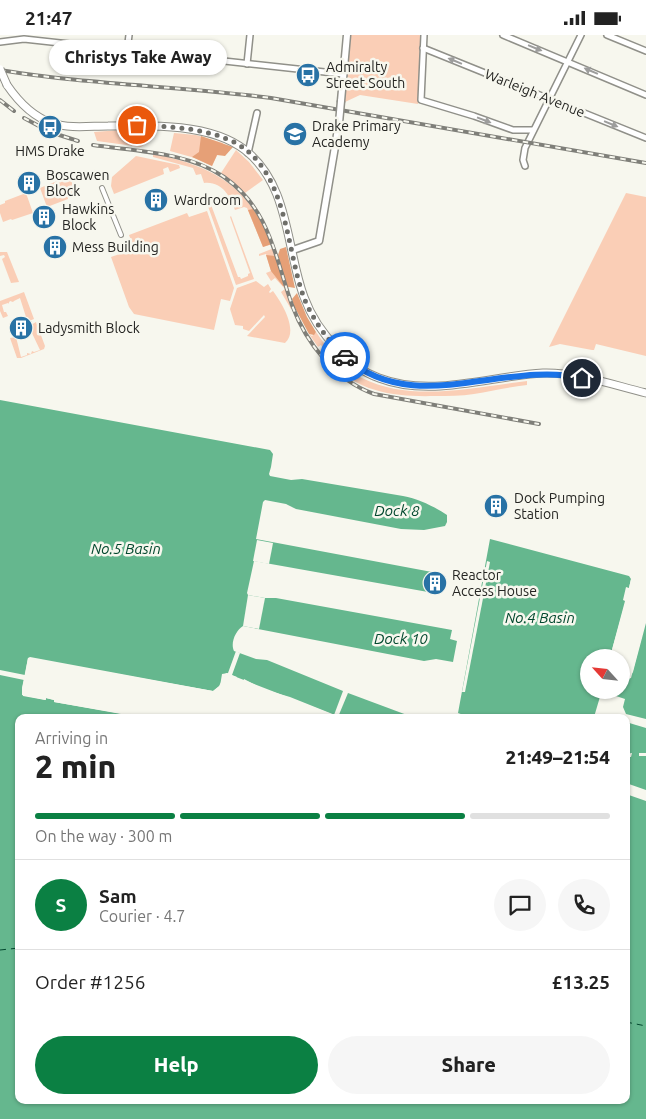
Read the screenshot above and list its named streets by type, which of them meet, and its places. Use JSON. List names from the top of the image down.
{
  "streets": {
    "street": ["Warleigh Avenue"]
  },
  "water": [
    "Dock 8",
    "No.5 Basin",
    "No.4 Basin",
    "Dock 10"
  ],
  "places": {
    "bus stop": ["Admiralty Street South", "HMS Drake"],
    "other": ["Christys Take Away"],
    "school or university": ["Drake Primary Academy"],
    "building": [
      "Boscawen Block",
      "Wardroom",
      "Hawkins Block",
      "Mess Building",
      "Ladysmith Block",
      "Dock Pumping Station",
      "Reactor Access House"
    ]
  },
  "north": "top left",
  "page": {
    "status": "21:47",
    "bubble": "Christys Take Away",
    "heading": ["2 min", "Arriving in", "21:49–21:54"],
    "panel": [
      "Sam",
      "Courier · 4.7",
      "Order #1256",
      "£13.25"
    ],
    "bar": "On the way · 300 m",
    "round": "S",
    "buttons": ["Help", "Share"]
  }
}
